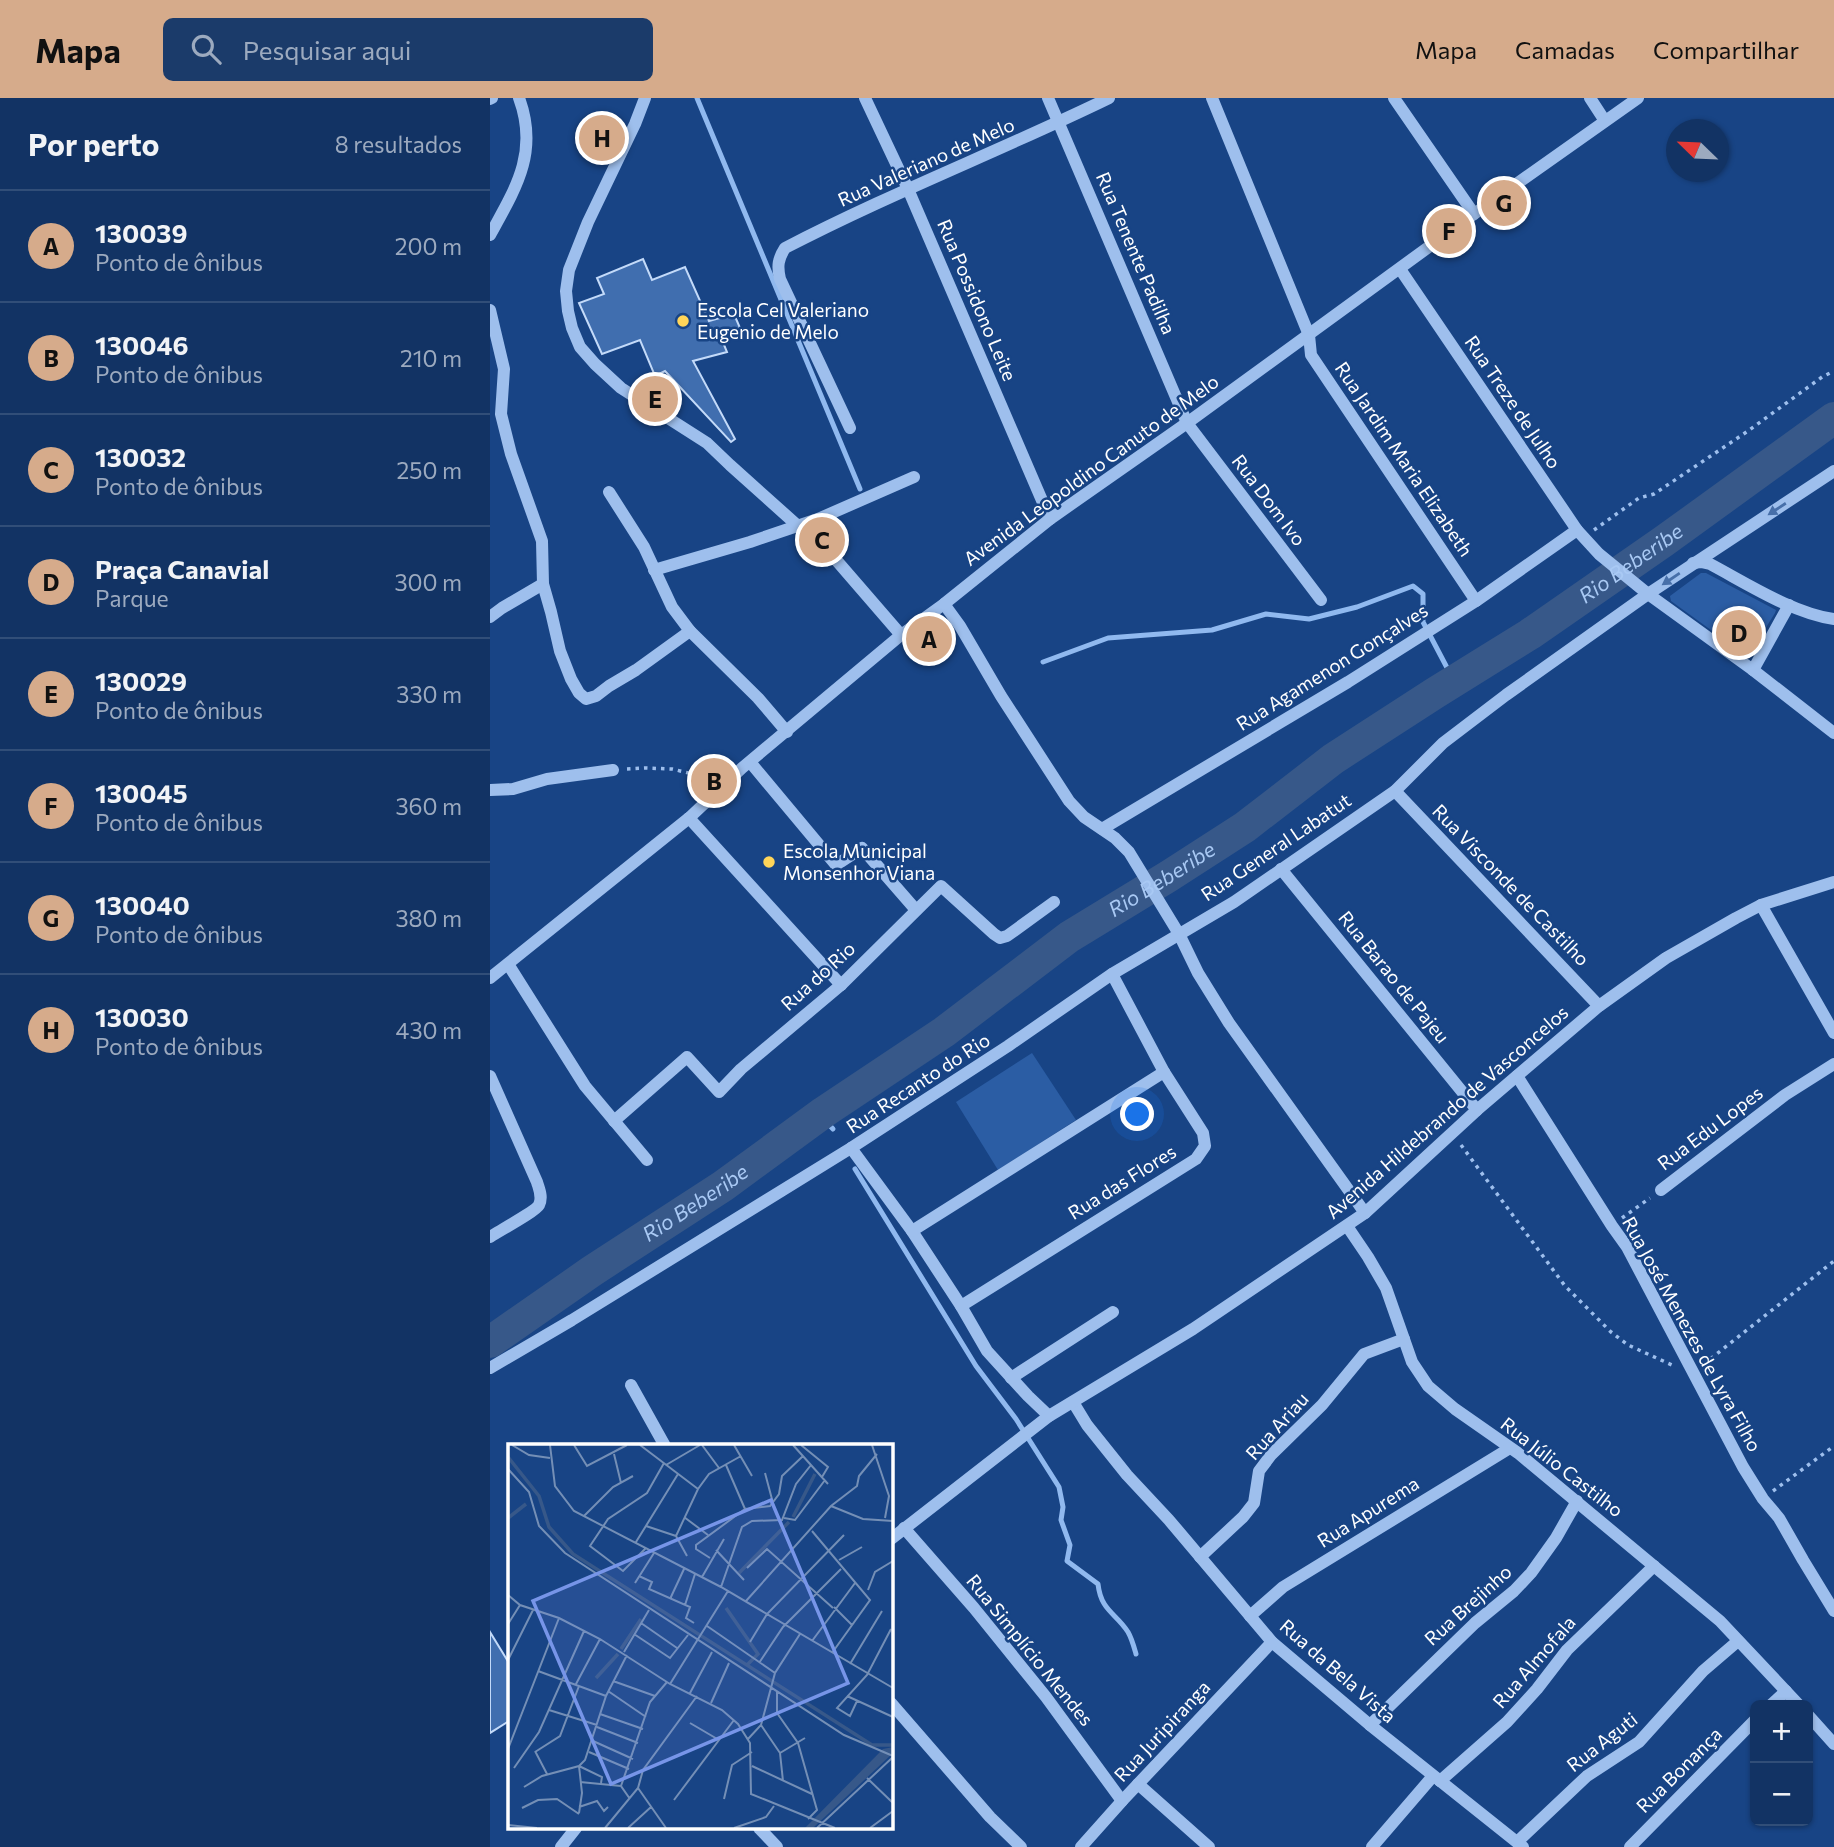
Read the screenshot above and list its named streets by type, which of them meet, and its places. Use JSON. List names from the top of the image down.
{
  "streets": {
    "street": [
      "Rua Valeriano de Melo",
      "Rua Tenente Padilha",
      "Rua Possidono Leite",
      "Rua Treze de Julho",
      "Rua Jardim Maria Elizabeth",
      "Avenida Leopoldino Canuto de Melo",
      "Rua Dom Ivo",
      "Rua Agamenon Gonçalves",
      "Rua General Labatut",
      "Rua Visconde de Castilho",
      "Rua do Rio",
      "Rua Barao de Pajeu",
      "Rua Recanto do Rio",
      "Avenida Hildebrando de Vasconcelos",
      "Rua Edu Lopes",
      "Rua das Flores",
      "Rua José Menezes de Lyra Filho",
      "Rua Ariau",
      "Rua Júlio Castilho",
      "Rua Apurema",
      "Rua Brejinho",
      "Rua Simplício Mendes",
      "Rua Almofala",
      "Rua da Bela Vista",
      "Rua Juripiranga",
      "Rua Aguti",
      "Rua Bonança"
    ]
  },
  "crossings": [
    ["Rua Valeriano de Melo", "Rua Tenente Padilha"],
    ["Rua Valeriano de Melo", "Rua Possidono Leite"],
    ["Rua Tenente Padilha", "Avenida Leopoldino Canuto de Melo"],
    ["Rua Tenente Padilha", "Rua Dom Ivo"],
    ["Rua Possidono Leite", "Avenida Leopoldino Canuto de Melo"],
    ["Rua Treze de Julho", "Avenida Leopoldino Canuto de Melo"],
    ["Rua Treze de Julho", "Rua Agamenon Gonçalves"],
    ["Rua Treze de Julho", "Rua General Labatut"],
    ["Rua Jardim Maria Elizabeth", "Avenida Leopoldino Canuto de Melo"],
    ["Rua Jardim Maria Elizabeth", "Rua Agamenon Gonçalves"],
    ["Avenida Leopoldino Canuto de Melo", "Rua Dom Ivo"],
    ["Rua General Labatut", "Rua Visconde de Castilho"],
    ["Rua General Labatut", "Rua Barao de Pajeu"],
    ["Rua General Labatut", "Rua Recanto do Rio"],
    ["Rua Visconde de Castilho", "Avenida Hildebrando de Vasconcelos"],
    ["Rua Barao de Pajeu", "Avenida Hildebrando de Vasconcelos"],
    ["Rua Recanto do Rio", "Avenida Hildebrando de Vasconcelos"],
    ["Rua Recanto do Rio", "Rua das Flores"],
    ["Avenida Hildebrando de Vasconcelos", "Rua José Menezes de Lyra Filho"],
    ["Avenida Hildebrando de Vasconcelos", "Rua Júlio Castilho"],
    ["Avenida Hildebrando de Vasconcelos", "Rua Simplício Mendes"],
    ["Avenida Hildebrando de Vasconcelos", "Rua da Bela Vista"],
    ["Rua Edu Lopes", "Rua José Menezes de Lyra Filho"],
    ["Rua Ariau", "Rua Júlio Castilho"],
    ["Rua Ariau", "Rua da Bela Vista"],
    ["Rua Júlio Castilho", "Rua Apurema"],
    ["Rua Júlio Castilho", "Rua Brejinho"],
    ["Rua Júlio Castilho", "Rua Almofala"],
    ["Rua Júlio Castilho", "Rua Aguti"],
    ["Rua Apurema", "Rua da Bela Vista"],
    ["Rua Brejinho", "Rua da Bela Vista"],
    ["Rua Simplício Mendes", "Rua Juripiranga"],
    ["Rua Almofala", "Rua da Bela Vista"],
    ["Rua da Bela Vista", "Rua Juripiranga"],
    ["Rua da Bela Vista", "Rua Aguti"]
  ],
  "water": ["Rio Beberibe"],
  "places": ["Escola Cel Valeriano Eugenio de Melo", "Escola Municipal Monsenhor Viana"],
  "north": "top left",
  "page": {
    "header": "Mapa",
    "search": "Pesquisar aqui",
    "nav": ["Mapa", "Camadas", "Compartilhar"],
    "heading": ["Por perto", "8 resultados"],
    "pins": [
      "H",
      "G",
      "F",
      "E",
      "C",
      "D",
      "A",
      "B"
    ],
    "list": [
      {
        "mark": "A",
        "name": "130039",
        "note": "Ponto de ônibus",
        "value": "200 m"
      },
      {
        "mark": "B",
        "name": "130046",
        "note": "Ponto de ônibus",
        "value": "210 m"
      },
      {
        "mark": "C",
        "name": "130032",
        "note": "Ponto de ônibus",
        "value": "250 m"
      },
      {
        "mark": "D",
        "name": "Praça Canavial",
        "note": "Parque",
        "value": "300 m"
      },
      {
        "mark": "E",
        "name": "130029",
        "note": "Ponto de ônibus",
        "value": "330 m"
      },
      {
        "mark": "F",
        "name": "130045",
        "note": "Ponto de ônibus",
        "value": "360 m"
      },
      {
        "mark": "G",
        "name": "130040",
        "note": "Ponto de ônibus",
        "value": "380 m"
      },
      {
        "mark": "H",
        "name": "130030",
        "note": "Ponto de ônibus",
        "value": "430 m"
      }
    ],
    "map_buttons": ["+", "−"]
  }
}
